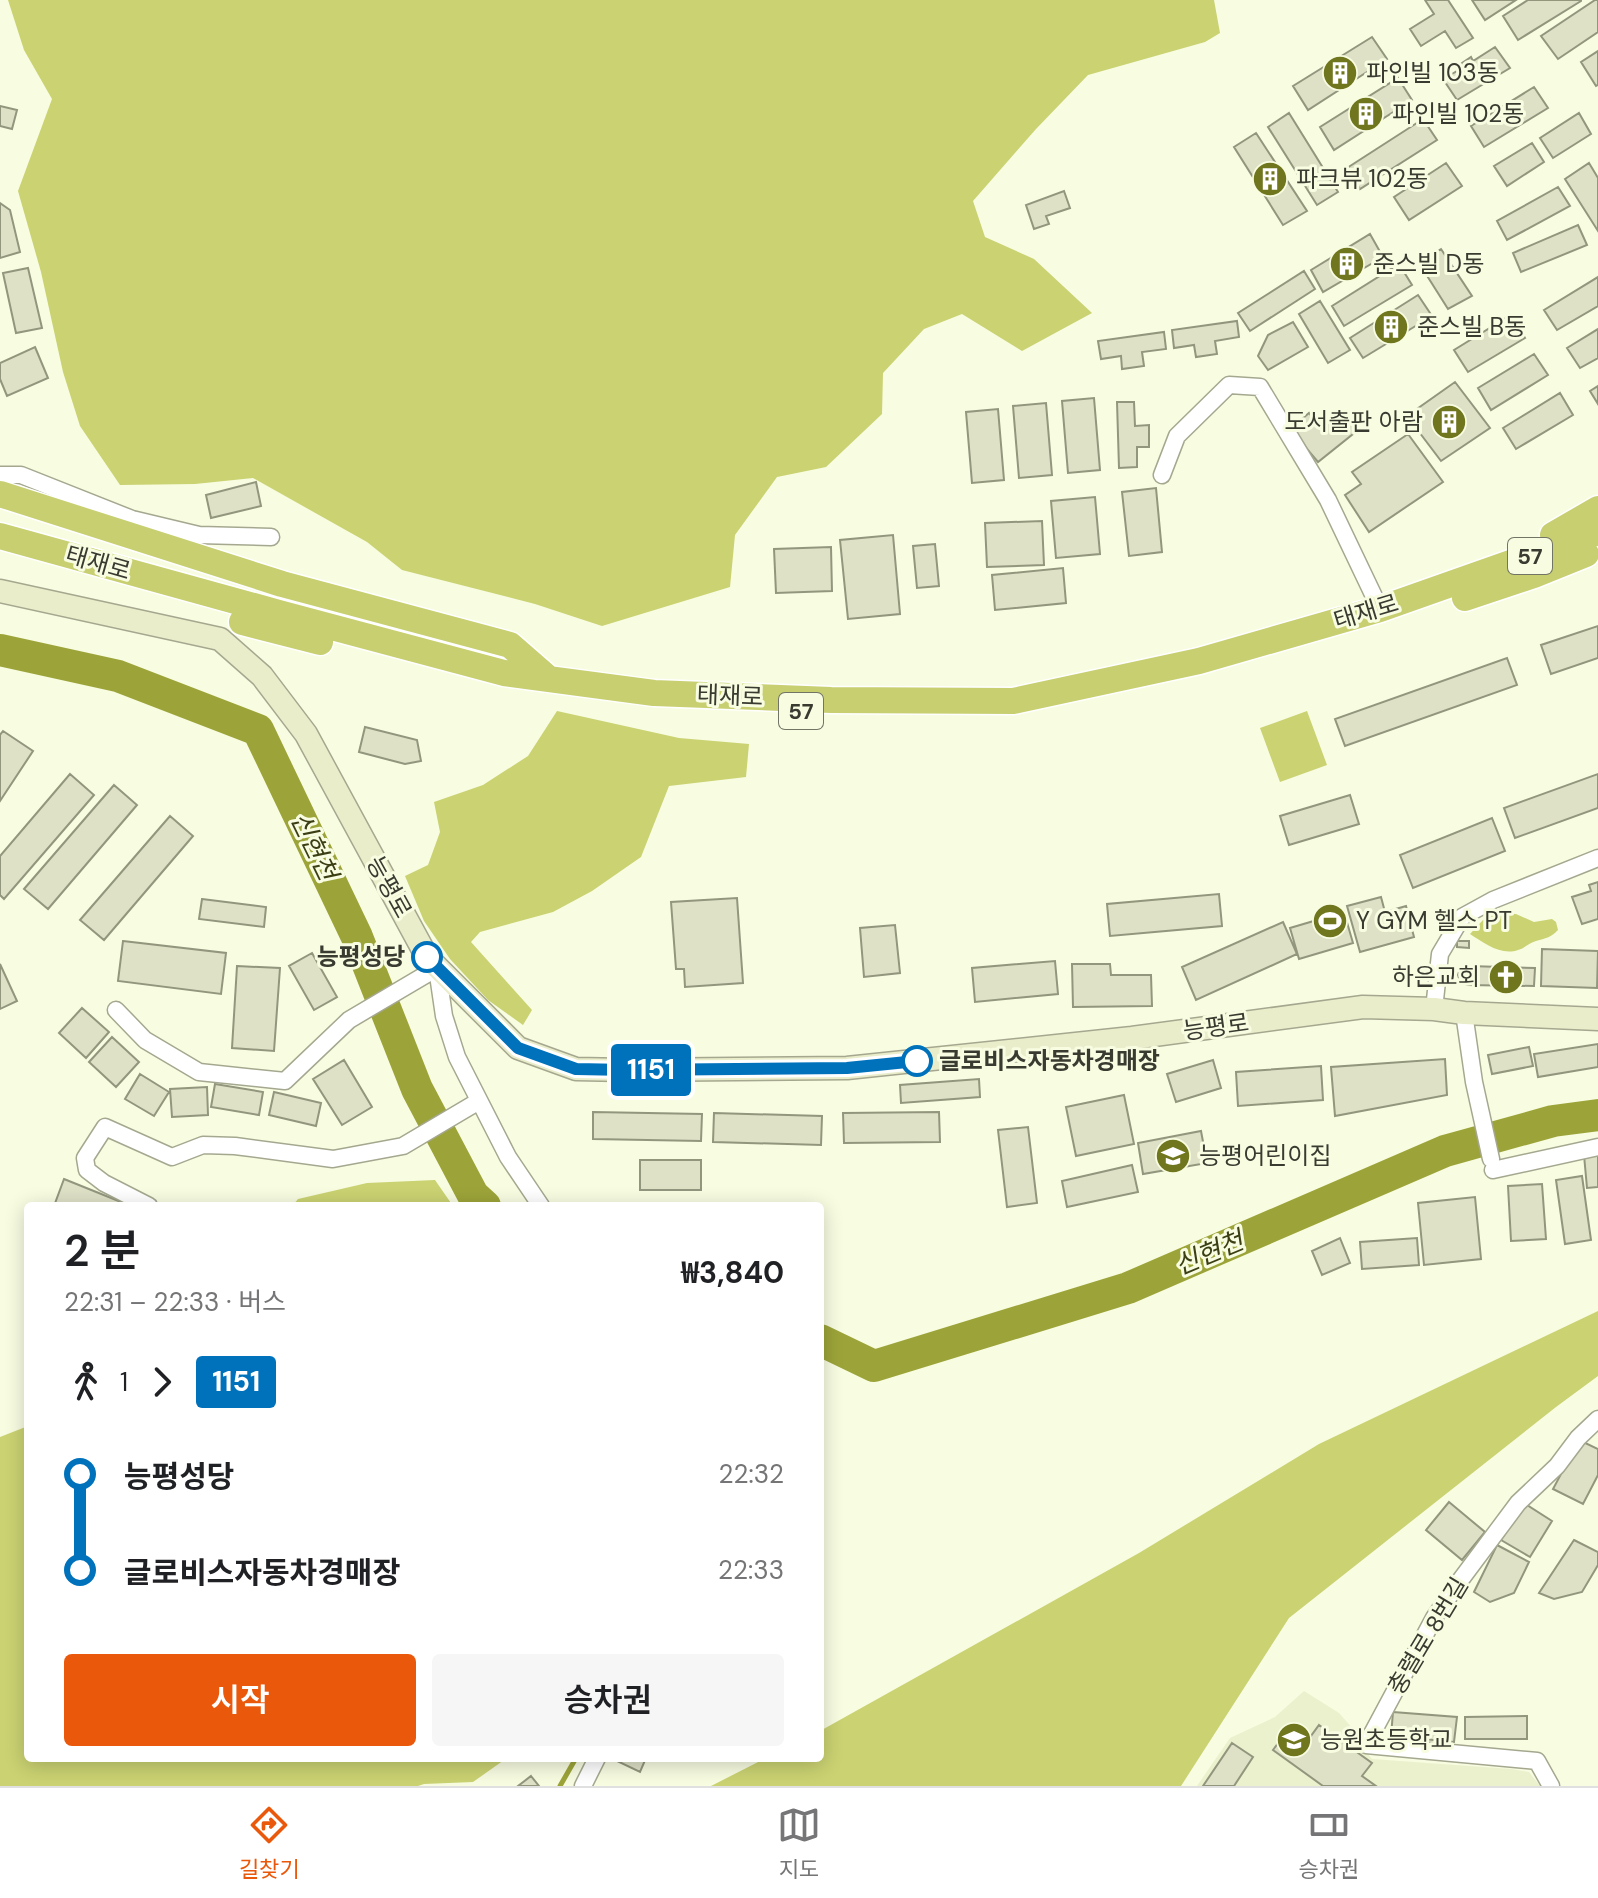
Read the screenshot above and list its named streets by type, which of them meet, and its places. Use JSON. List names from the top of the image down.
{
  "streets": {
    "highway": ["57", "태재로"],
    "main road": ["능평로"],
    "street": ["충렬로 8번길"]
  },
  "water": ["신현천"],
  "places": {
    "building": [
      "파인빌 103동",
      "파인빌 102동",
      "파크뷰 102동",
      "준스빌 D동",
      "준스빌 B동",
      "도서출판 아람"
    ],
    "sports": ["Y GYM 헬스 PT"],
    "other": ["능평성당", "글로비스자동차경매장"],
    "church": ["하은교회"],
    "school or university": ["능평어린이집", "능원초등학교"]
  },
  "lines": ["bus line 1151"],
  "page": {
    "on_map": "1151",
    "heading": ["2 분", "22:31 – 22:33 · 버스", "₩3,840"],
    "legs": ["1", "1151"],
    "list": [
      {
        "name": "능평성당",
        "value": "22:32"
      },
      {
        "name": "글로비스자동차경매장",
        "value": "22:33"
      }
    ],
    "buttons": ["시작", "승차권"],
    "tabs": ["길찾기", "지도", "승차권"]
  }
}
